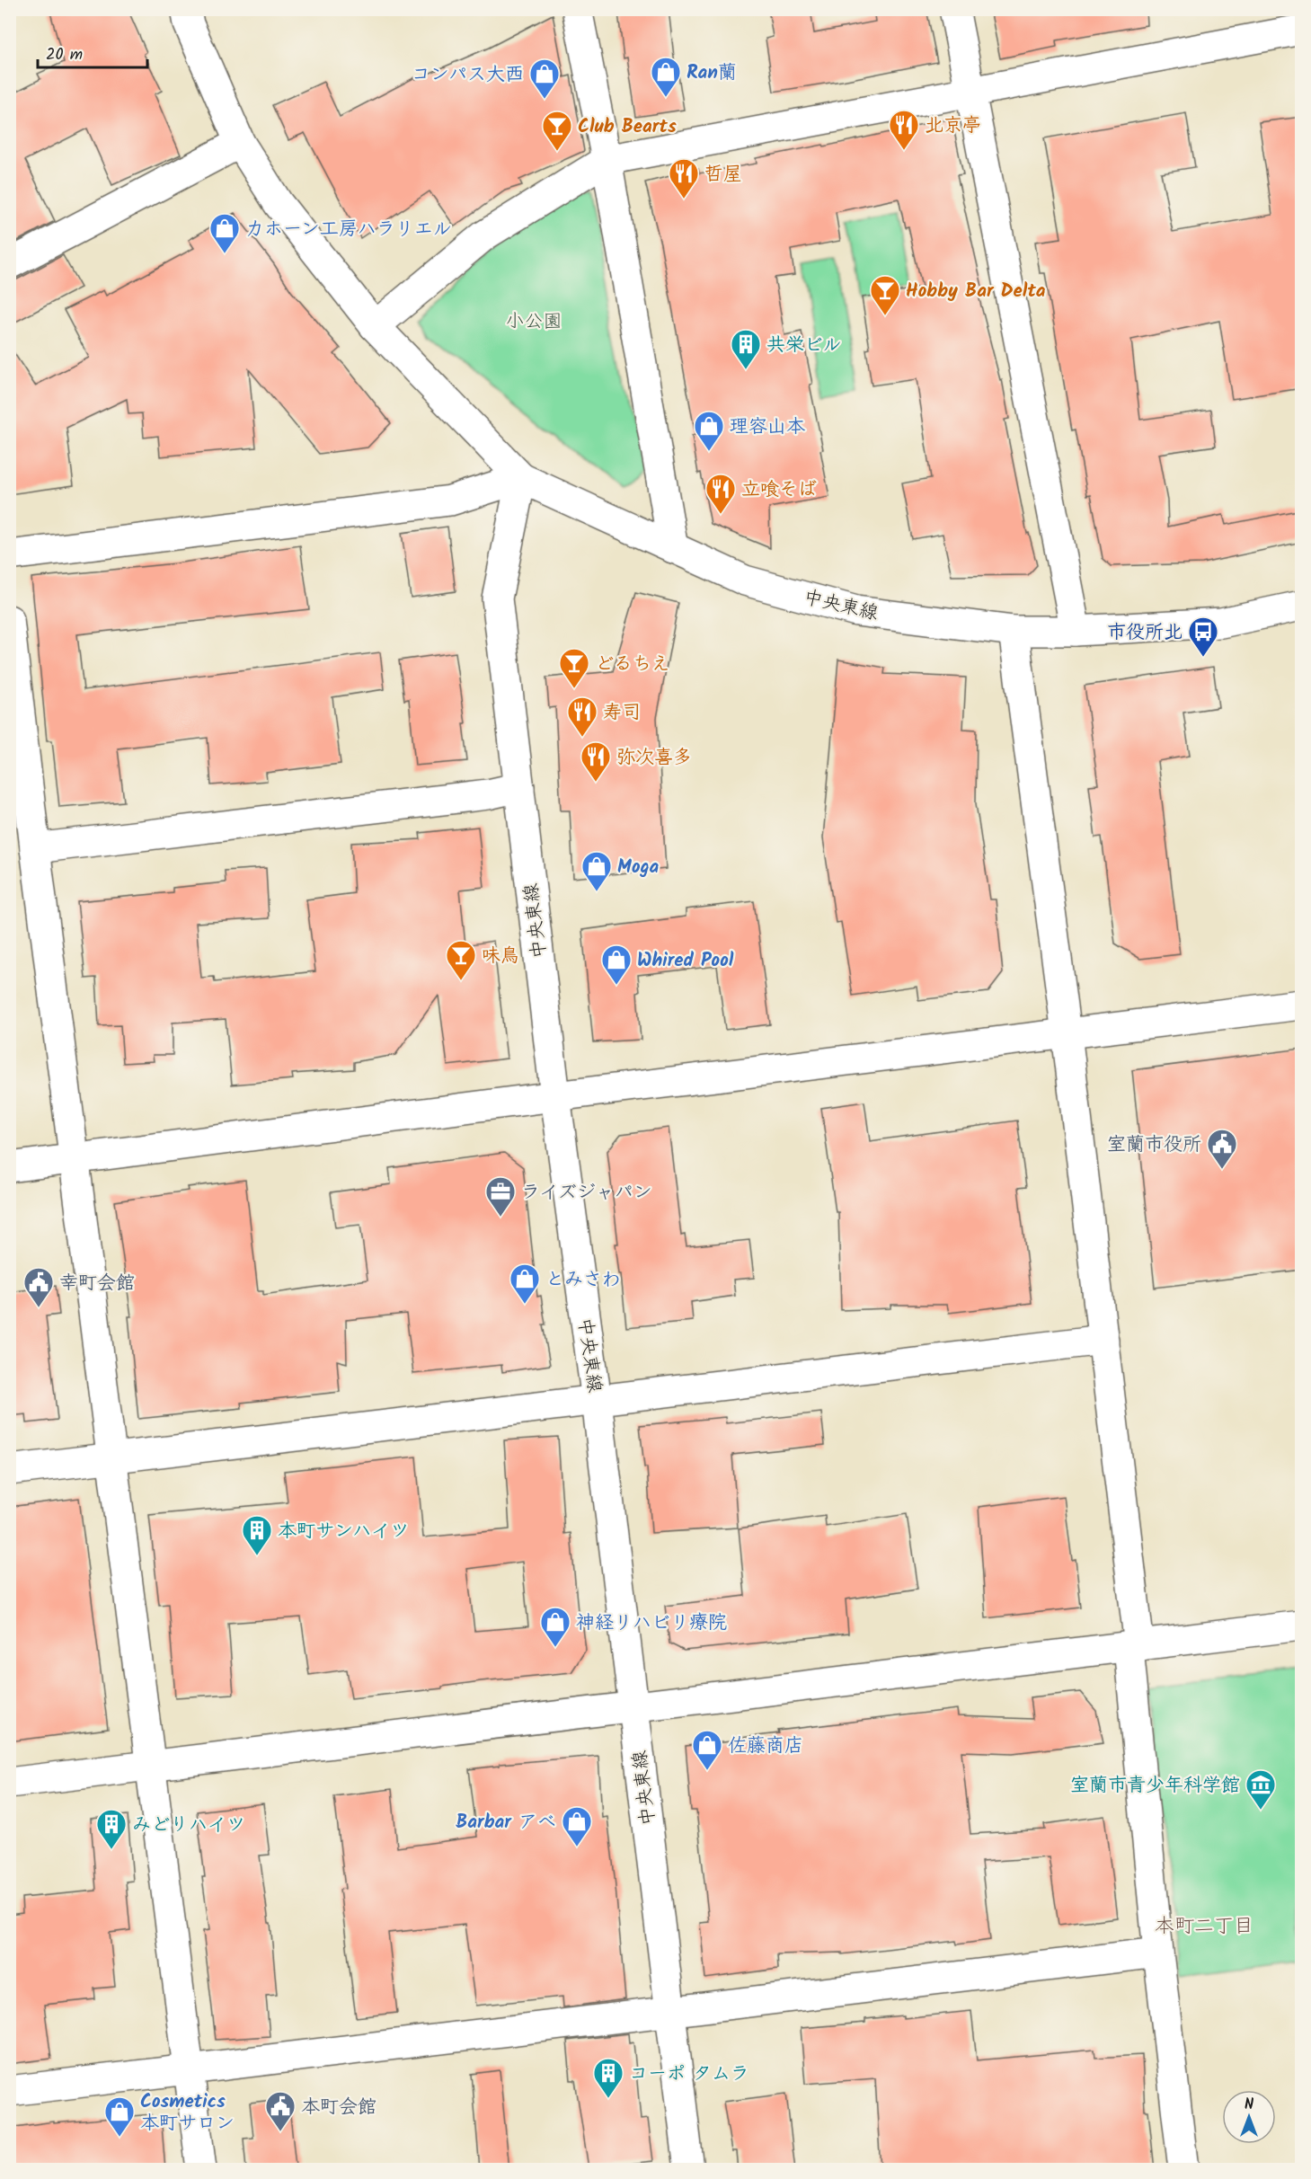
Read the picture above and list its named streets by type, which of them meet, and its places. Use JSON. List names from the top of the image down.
{
  "streets": {
    "street": ["中央東線"]
  },
  "districts": ["本町二丁目"],
  "parks": ["小公園"],
  "places": {
    "shop": [
      "Ran蘭",
      "コンパス大西",
      "カホーン工房ハラリエル",
      "理容山本",
      "Moga",
      "Whired Pool",
      "とみさわ",
      "神経リハビリ療院",
      "佐藤商店",
      "Barbar アベ",
      "Cosmetics 本町サロン"
    ],
    "restaurant": [
      "北京亭",
      "哲屋",
      "立喰そば",
      "寿司",
      "弥次喜多"
    ],
    "bar": [
      "Club Bearts",
      "Hobby Bar Delta",
      "どるちえ",
      "味鳥"
    ],
    "building": [
      "共栄ビル",
      "本町サンハイツ",
      "みどりハイツ",
      "コーポ タムラ"
    ],
    "bus stop": ["市役所北"],
    "public building": ["室蘭市役所", "幸町会館", "本町会館"],
    "office": ["ライズジャパン"],
    "museum": ["室蘭市青少年科学館"]
  },
  "scale_bar": "20 m",
  "north": "top"
}
